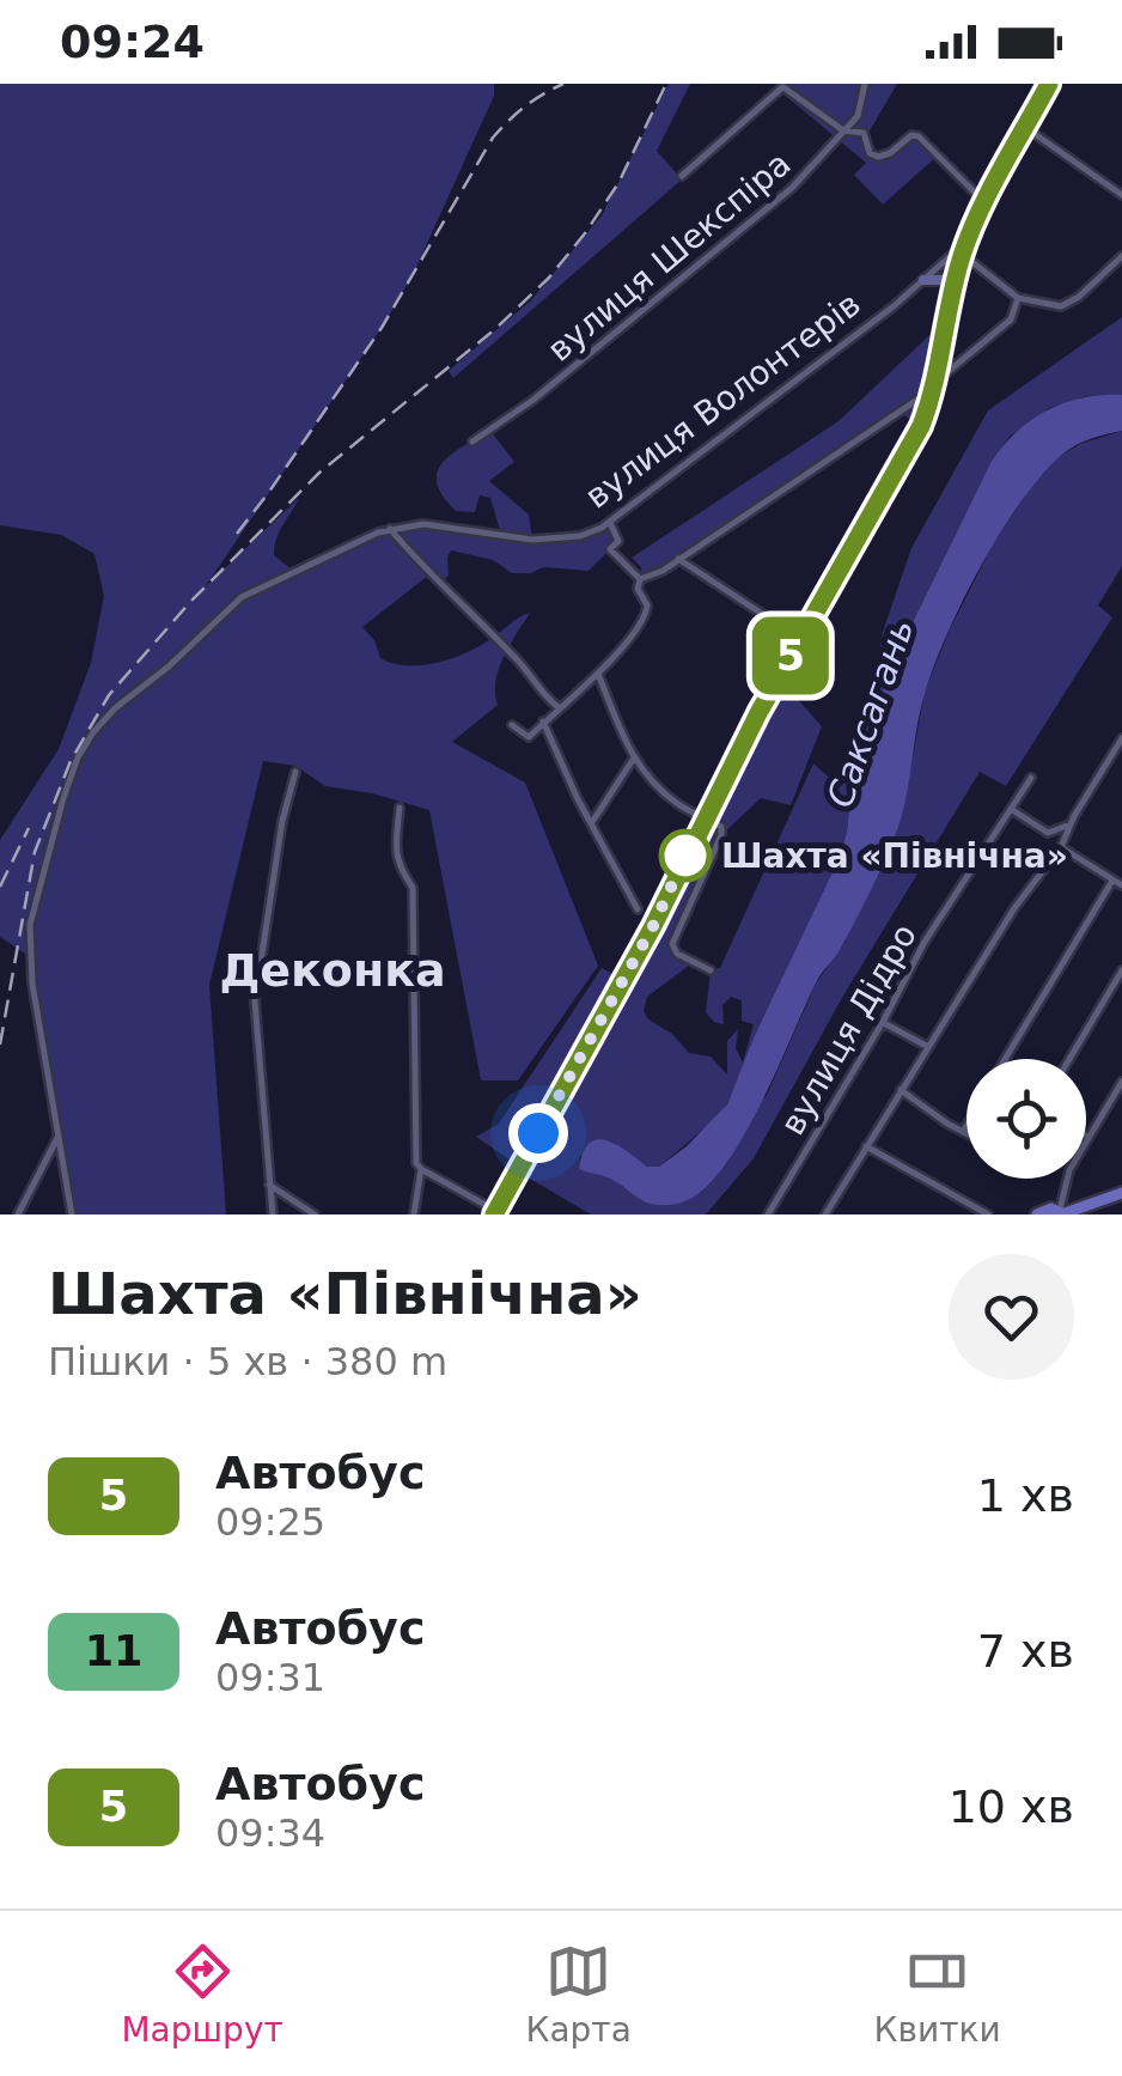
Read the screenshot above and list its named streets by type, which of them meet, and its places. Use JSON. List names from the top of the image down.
{
  "streets": {
    "street": ["вулиця Шекспіра", "вулиця Волонтерів", "вулиця Дідро"]
  },
  "districts": ["Деконка"],
  "water": ["Саксагань"],
  "places": ["Шахта «Північна»"],
  "lines": ["bus line 5"],
  "page": {
    "status": "09:24",
    "on_map": "5",
    "heading": ["Шахта «Північна»", "Пішки · 5 хв · 380 m"],
    "list": [
      {
        "mark": "5",
        "name": "Автобус",
        "note": "09:25",
        "value": "1 хв"
      },
      {
        "mark": "11",
        "name": "Автобус",
        "note": "09:31",
        "value": "7 хв"
      },
      {
        "mark": "5",
        "name": "Автобус",
        "note": "09:34",
        "value": "10 хв"
      }
    ],
    "tabs": ["Маршрут", "Карта", "Квитки"]
  }
}
